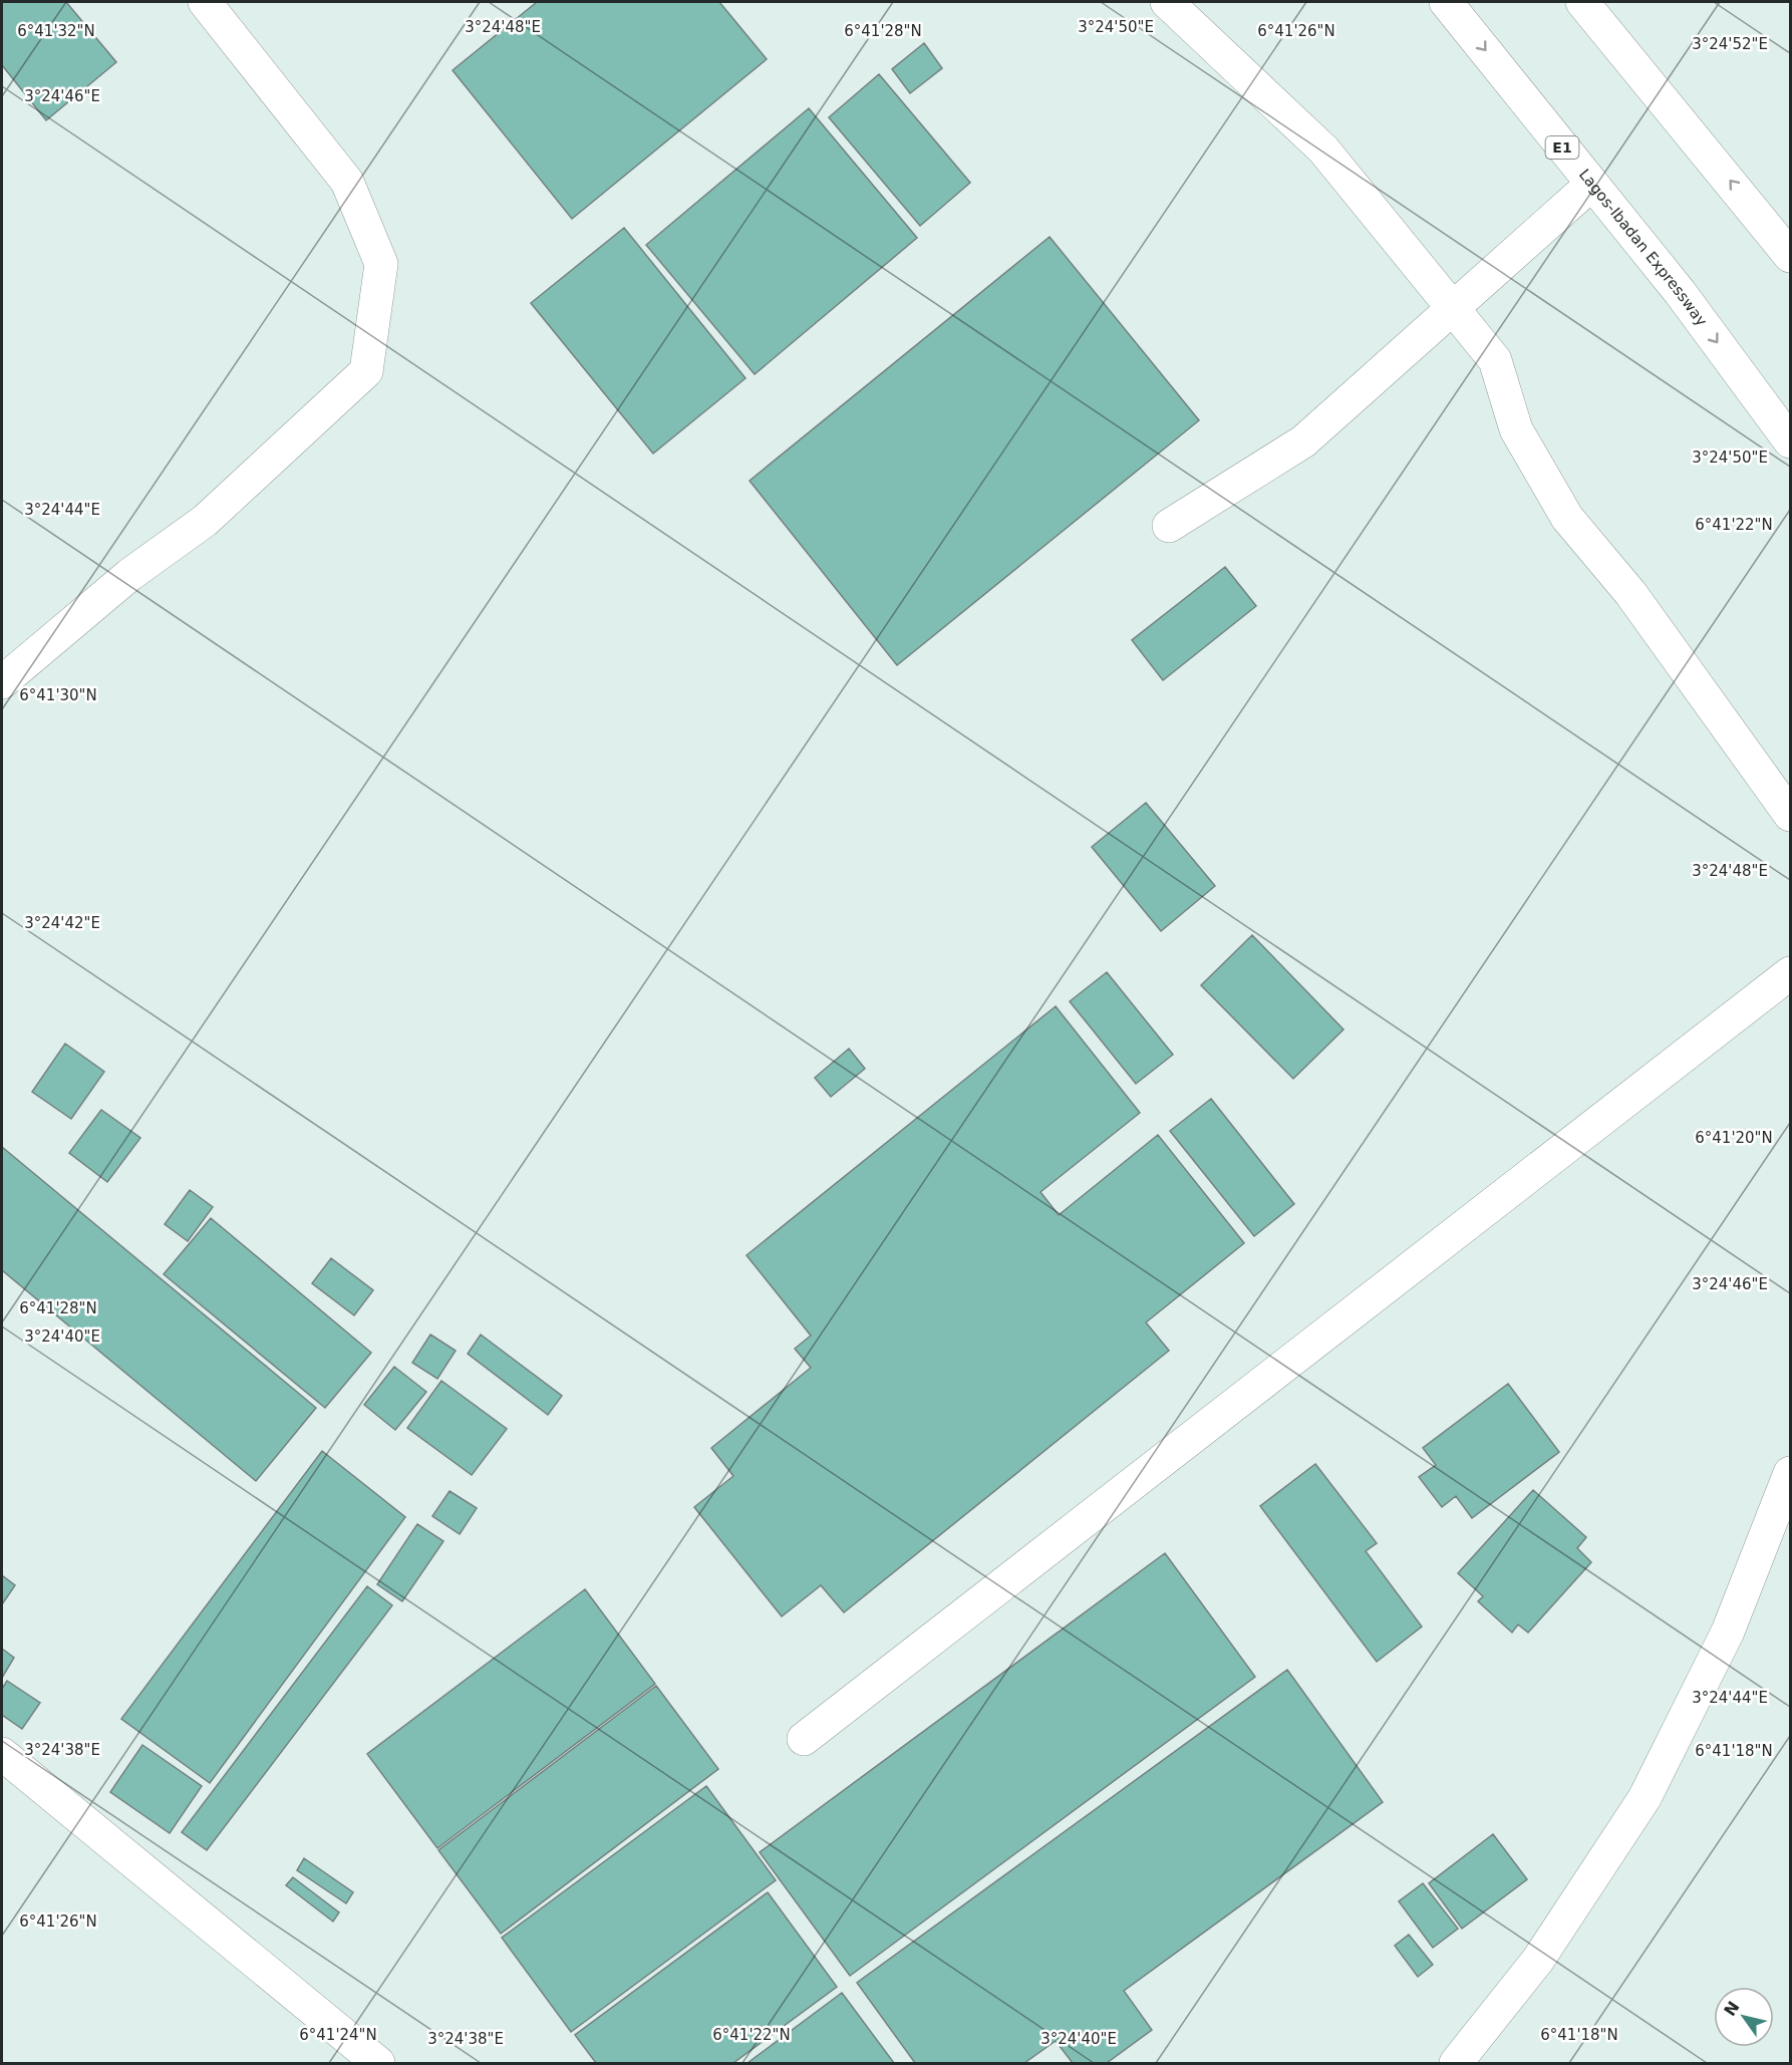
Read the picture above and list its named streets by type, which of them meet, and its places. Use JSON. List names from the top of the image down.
{
  "streets": {
    "main road": ["E1", "Lagos-Ibadan Expressway"]
  },
  "north": "top left",
  "coordinates": [
    "3°24'48\"E",
    "3°24'50\"E",
    "6°41'32\"N",
    "6°41'28\"N",
    "6°41'26\"N",
    "3°24'52\"E",
    "3°24'46\"E",
    "3°24'44\"E",
    "6°41'22\"N",
    "6°41'30\"N",
    "3°24'42\"E",
    "6°41'20\"N",
    "3°24'40\"E",
    "3°24'38\"E",
    "6°41'18\"N",
    "6°41'24\"N"
  ]
}
